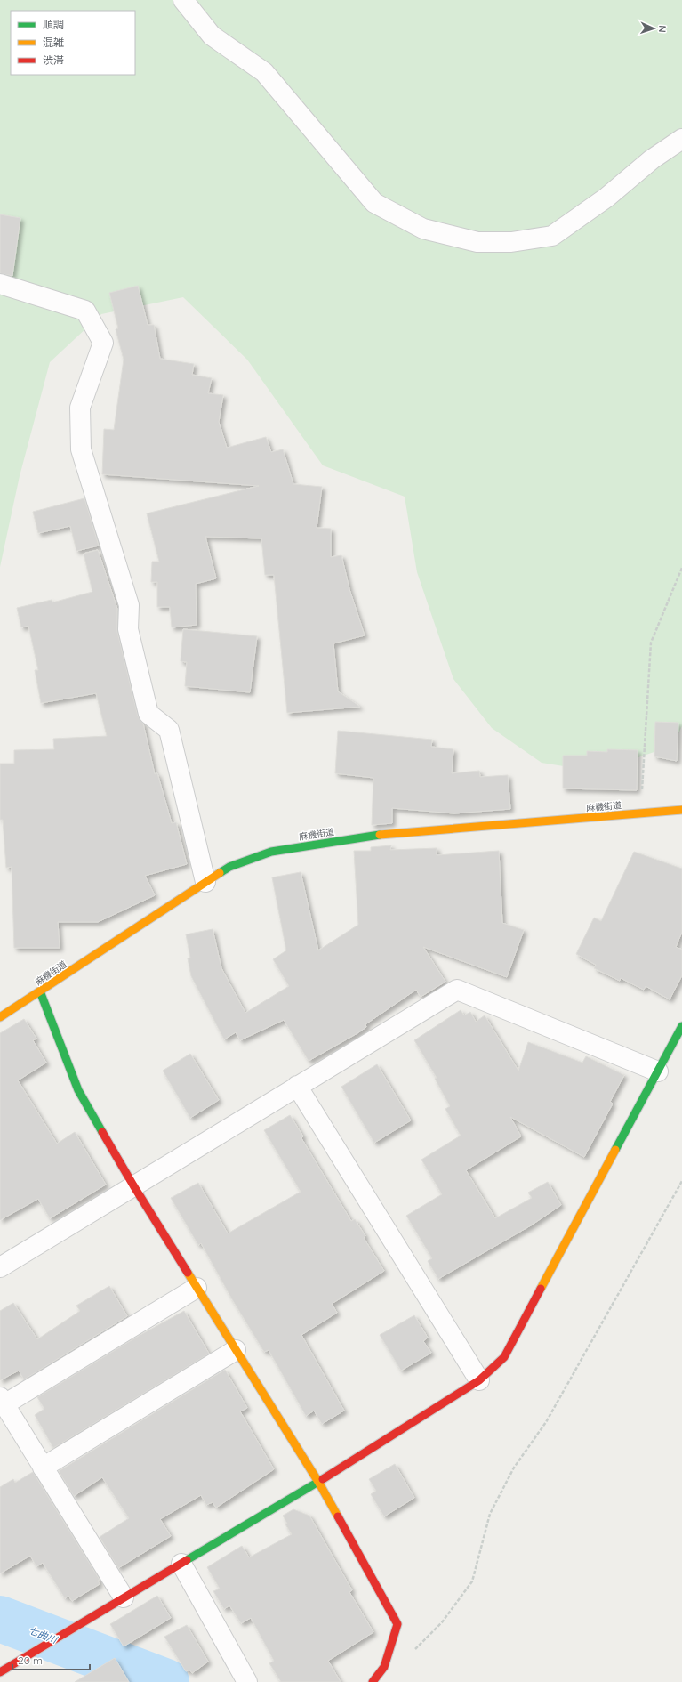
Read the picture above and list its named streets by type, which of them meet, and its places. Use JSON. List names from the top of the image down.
{
  "streets": {
    "street": ["麻機街道"]
  },
  "water": ["七曲川"],
  "legend": ["順調", "混雑", "渋滞"],
  "scale_bar": "20 m",
  "north": "right"
}
